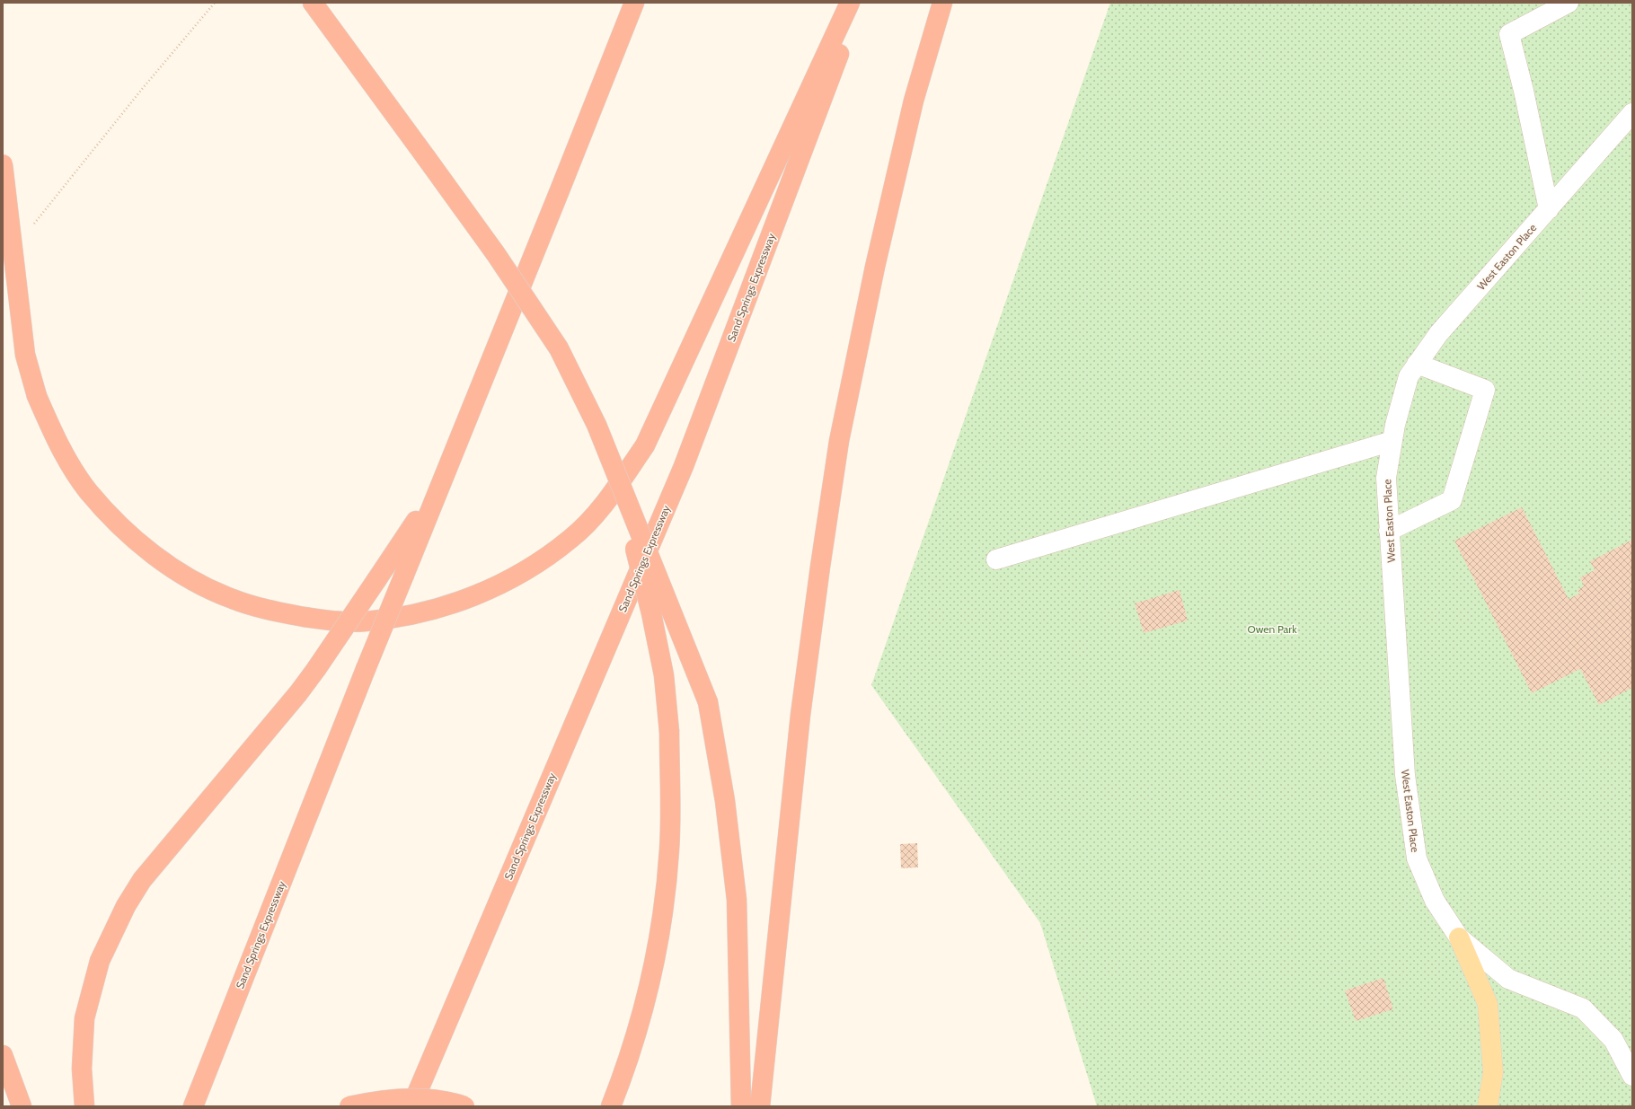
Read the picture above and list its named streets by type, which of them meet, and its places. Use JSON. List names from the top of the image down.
{
  "streets": {
    "highway": ["Sand Springs Expressway"],
    "street": ["West Easton Place"]
  },
  "parks": ["Owen Park"]
}
